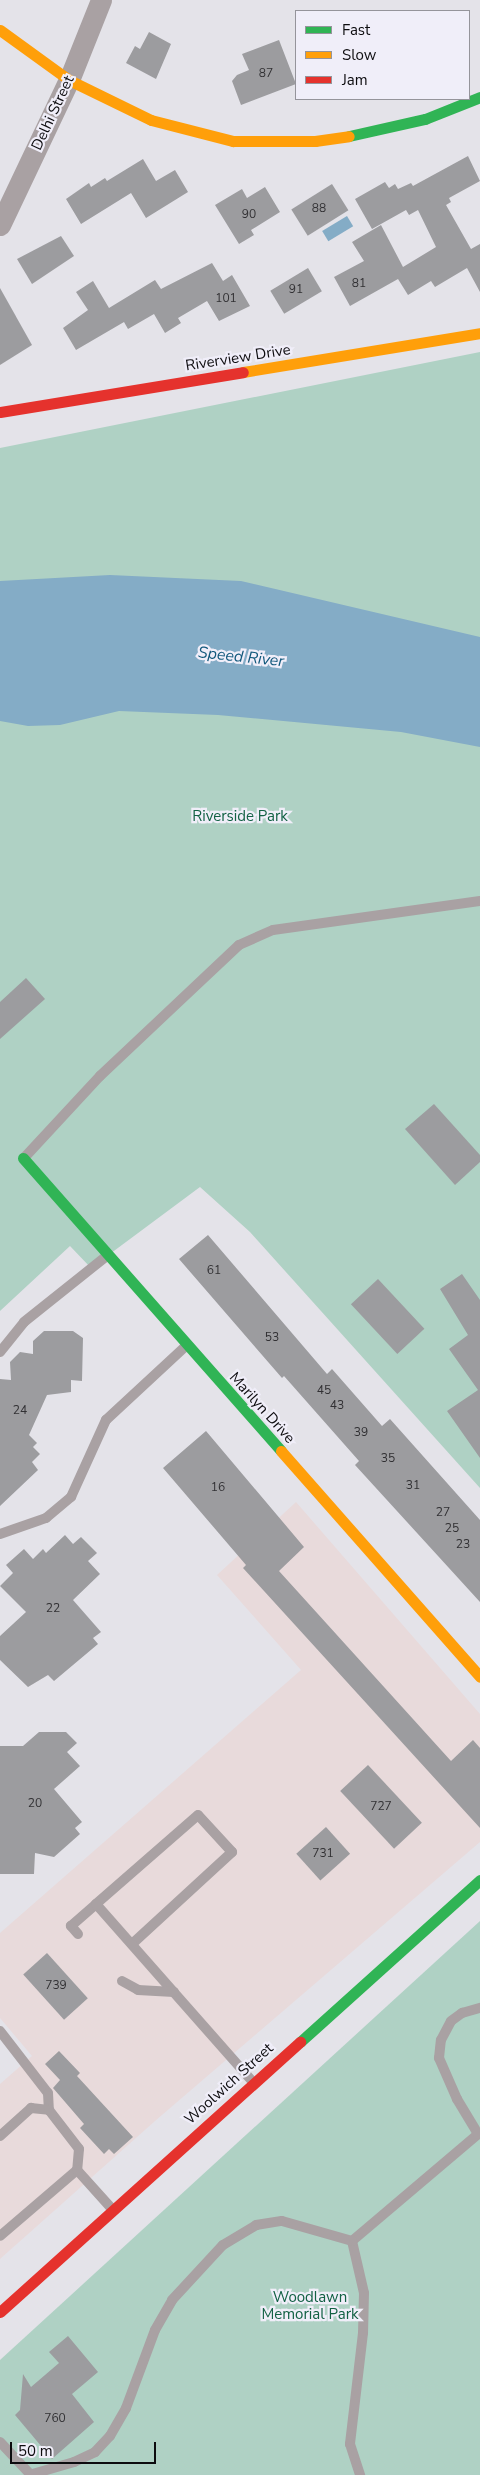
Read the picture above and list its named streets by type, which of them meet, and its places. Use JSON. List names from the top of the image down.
{
  "streets": {
    "street": [
      "Delhi Street",
      "Riverview Drive",
      "Marilyn Drive",
      "Woolwich Street"
    ]
  },
  "water": ["Speed River"],
  "parks": ["Riverside Park", "Woodlawn Memorial Park"],
  "house_numbers": [
    "87",
    "88",
    "90",
    "81",
    "91",
    "101",
    "61",
    "53",
    "45",
    "43",
    "24",
    "39",
    "35",
    "31",
    "16",
    "27",
    "25",
    "23",
    "22",
    "20",
    "727",
    "731",
    "739",
    "760"
  ],
  "legend": ["Fast", "Slow", "Jam"],
  "scale_bar": "50 m"
}
